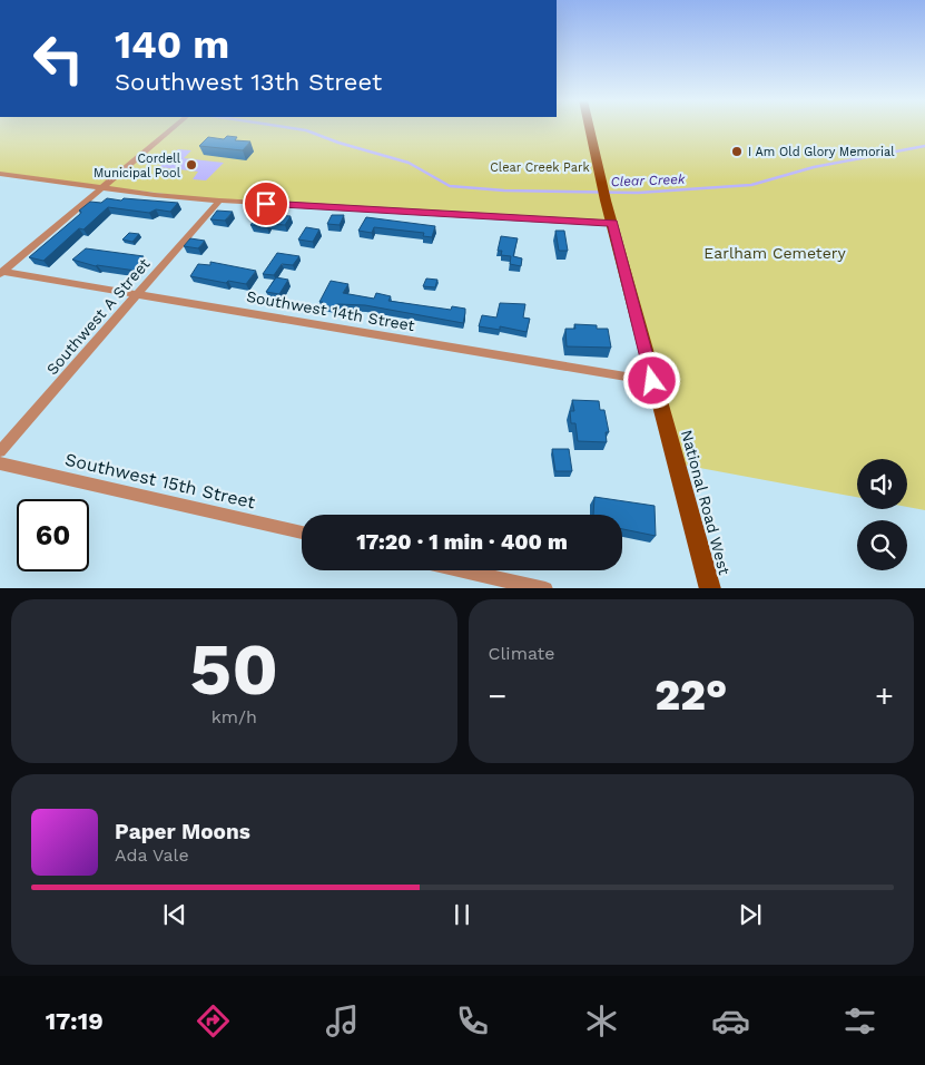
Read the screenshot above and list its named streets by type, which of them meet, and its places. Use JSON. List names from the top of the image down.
{
  "streets": {
    "main road": ["National Road West"],
    "street": ["Southwest 14th Street", "Southwest A Street", "Southwest 15th Street"]
  },
  "crossings": [
    ["Southwest 14th Street", "Southwest A Street"],
    ["Southwest 14th Street", "National Road West"]
  ],
  "water": ["Clear Creek"],
  "parks": ["Clear Creek Park", "Earlham Cemetery"],
  "places": ["I Am Old Glory Memorial", "Cordell Municipal Pool"],
  "page": {
    "turn": ["140 m", "Southwest 13th Street"],
    "limit": "60",
    "trip": "17:20 · 1 min · 400 m",
    "tile": [
      ["50", "km/h"],
      "Climate"
    ],
    "heat": ["−", "22°", "+"],
    "song": ["Paper Moons", "Ada Vale"],
    "tabs": "17:19"
  }
}
